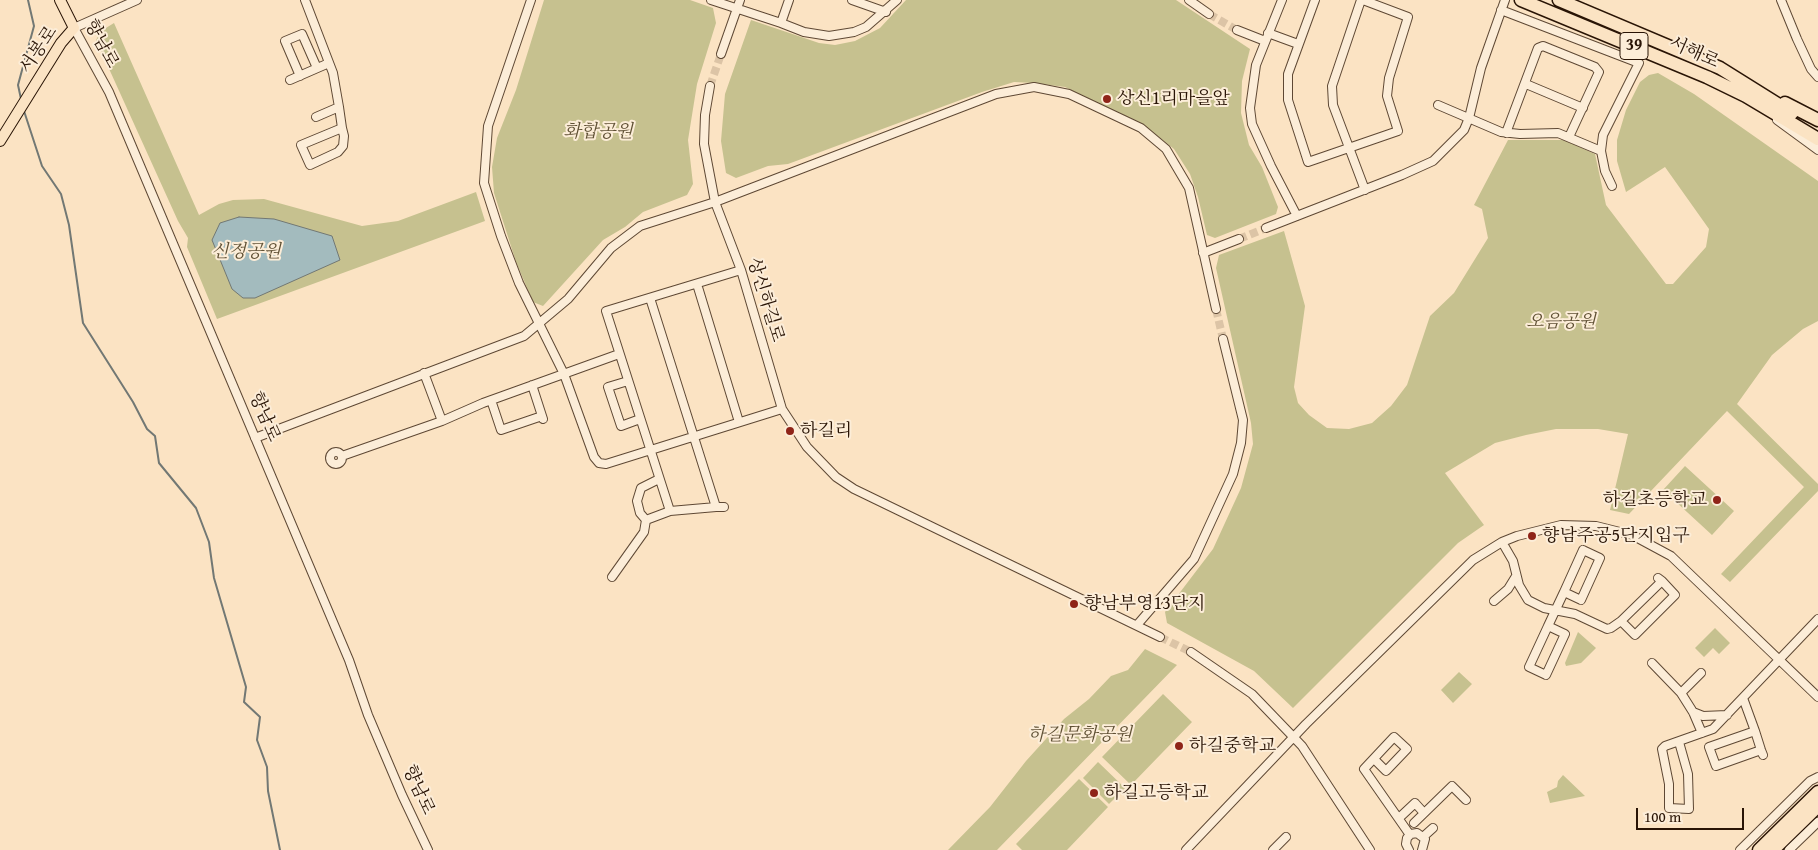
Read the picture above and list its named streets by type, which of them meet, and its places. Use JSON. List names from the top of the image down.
{
  "streets": {
    "highway": ["39", "서해로"],
    "main road": ["향남로", "서봉로"],
    "street": ["상신하길로"]
  },
  "crossings": [
    ["향남로", "서봉로"]
  ],
  "parks": [
    "화합공원",
    "신정공원",
    "오음공원",
    "하길문화공원"
  ],
  "places": [
    "상신1리마을앞",
    "하길리",
    "하길초등학교",
    "향남주공5단지입구",
    "향남부영13단지",
    "하길중학교",
    "하길고등학교"
  ],
  "scale_bar": "100 m"
}
